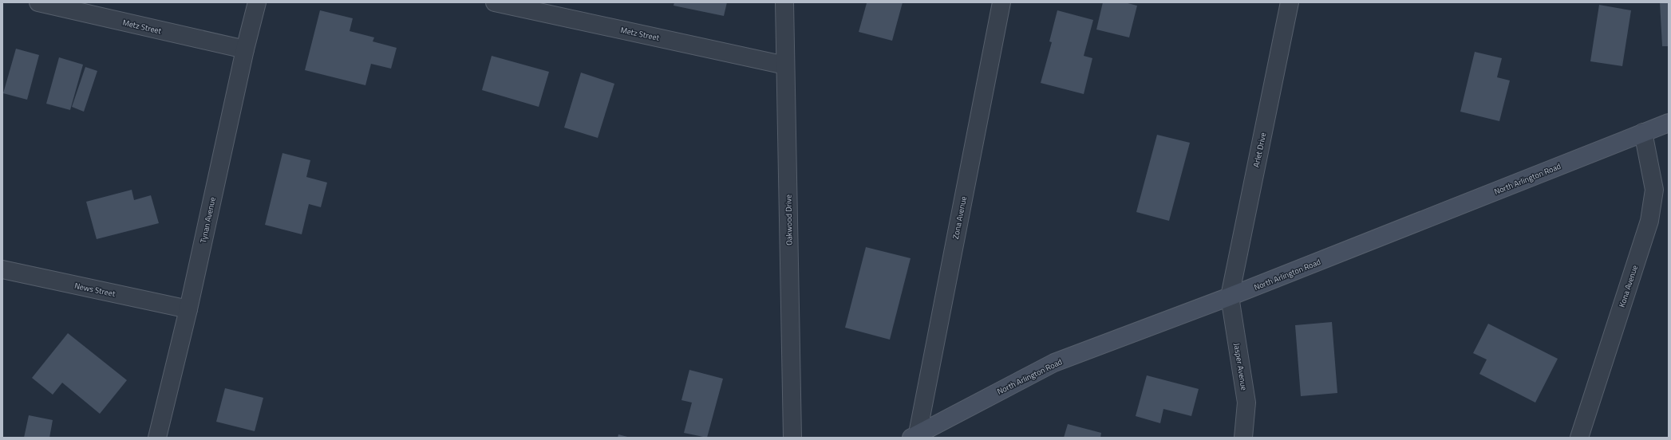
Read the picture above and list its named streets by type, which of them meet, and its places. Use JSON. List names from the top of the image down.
{
  "streets": {
    "main road": ["North Arlington Road"],
    "street": [
      "Metz Street",
      "Arlet Drive",
      "Zona Avenue",
      "Tynan Avenue",
      "Oakwood Drive",
      "Kona Avenue",
      "News Street",
      "Jasper Avenue"
    ]
  },
  "crossings": [
    ["Metz Street", "Tynan Avenue"],
    ["Metz Street", "Oakwood Drive"],
    ["Arlet Drive", "North Arlington Road"],
    ["Arlet Drive", "Jasper Avenue"],
    ["North Arlington Road", "Zona Avenue"],
    ["North Arlington Road", "Kona Avenue"],
    ["North Arlington Road", "Jasper Avenue"],
    ["Tynan Avenue", "News Street"]
  ]
}
